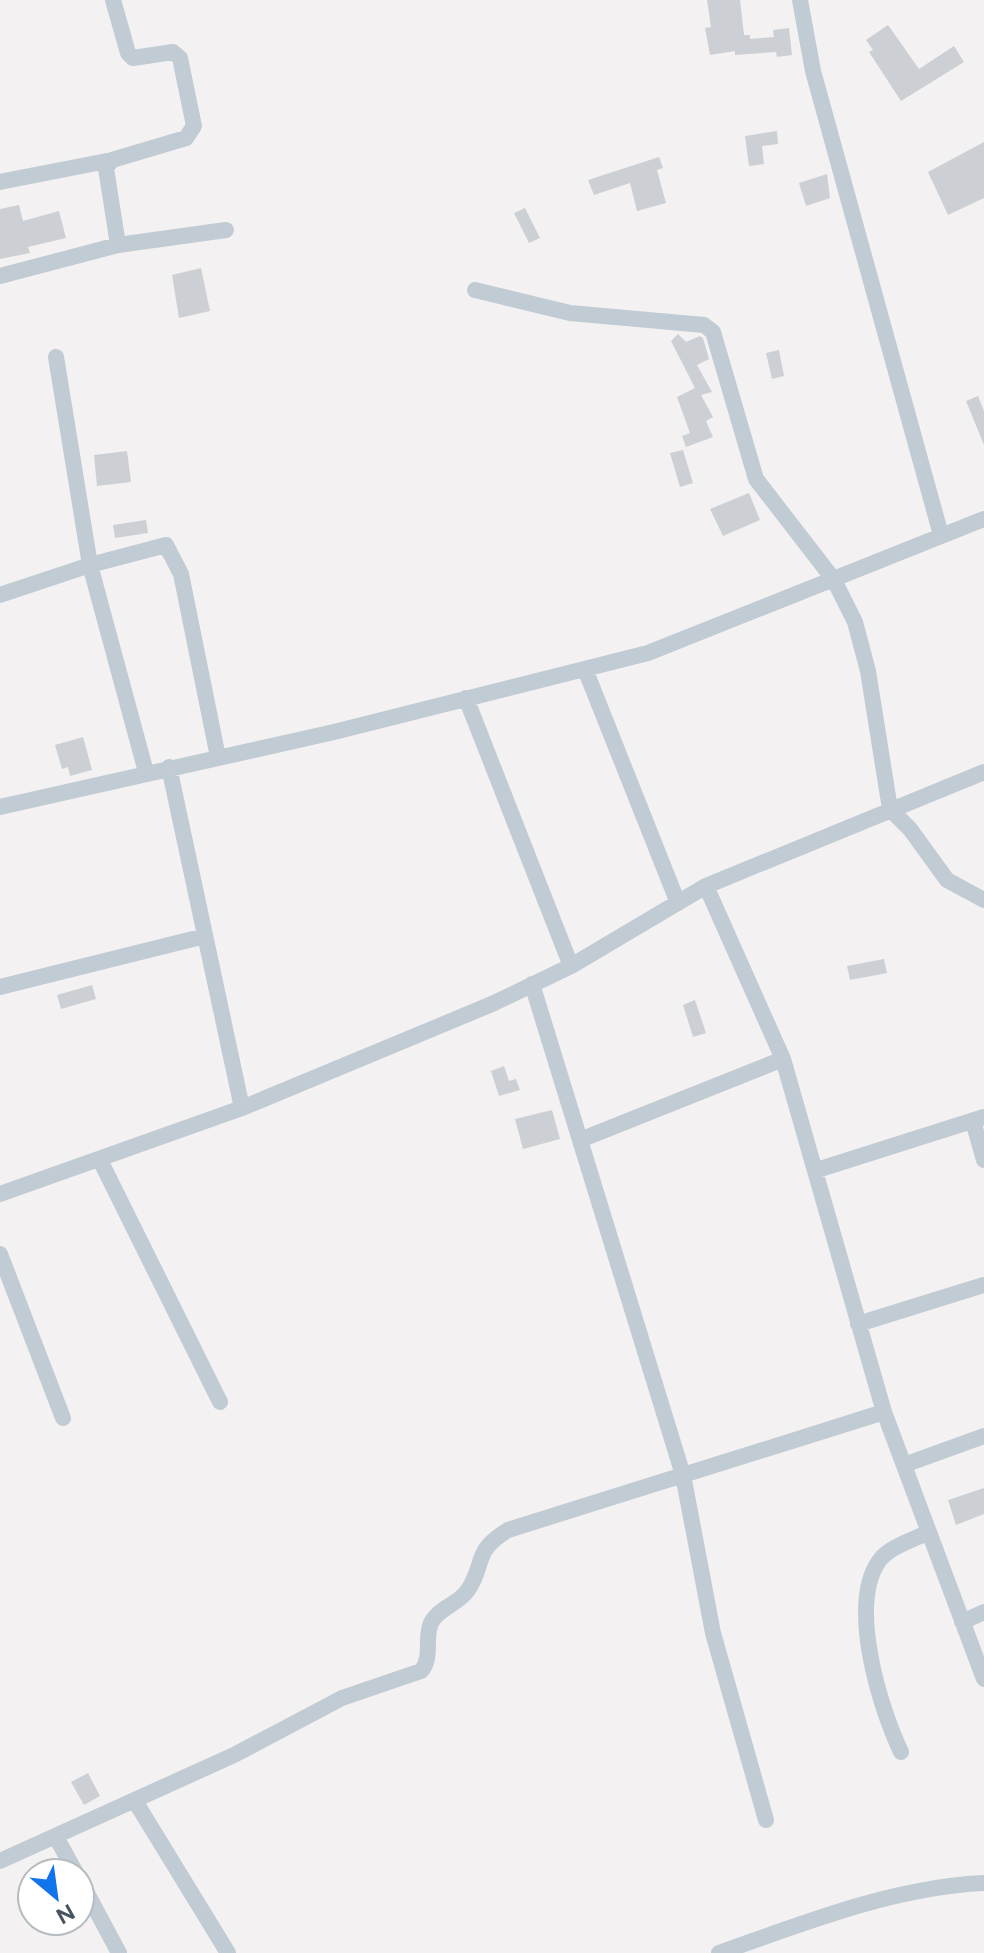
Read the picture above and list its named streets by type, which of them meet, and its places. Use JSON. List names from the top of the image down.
{
  "north": "bottom right"
}
